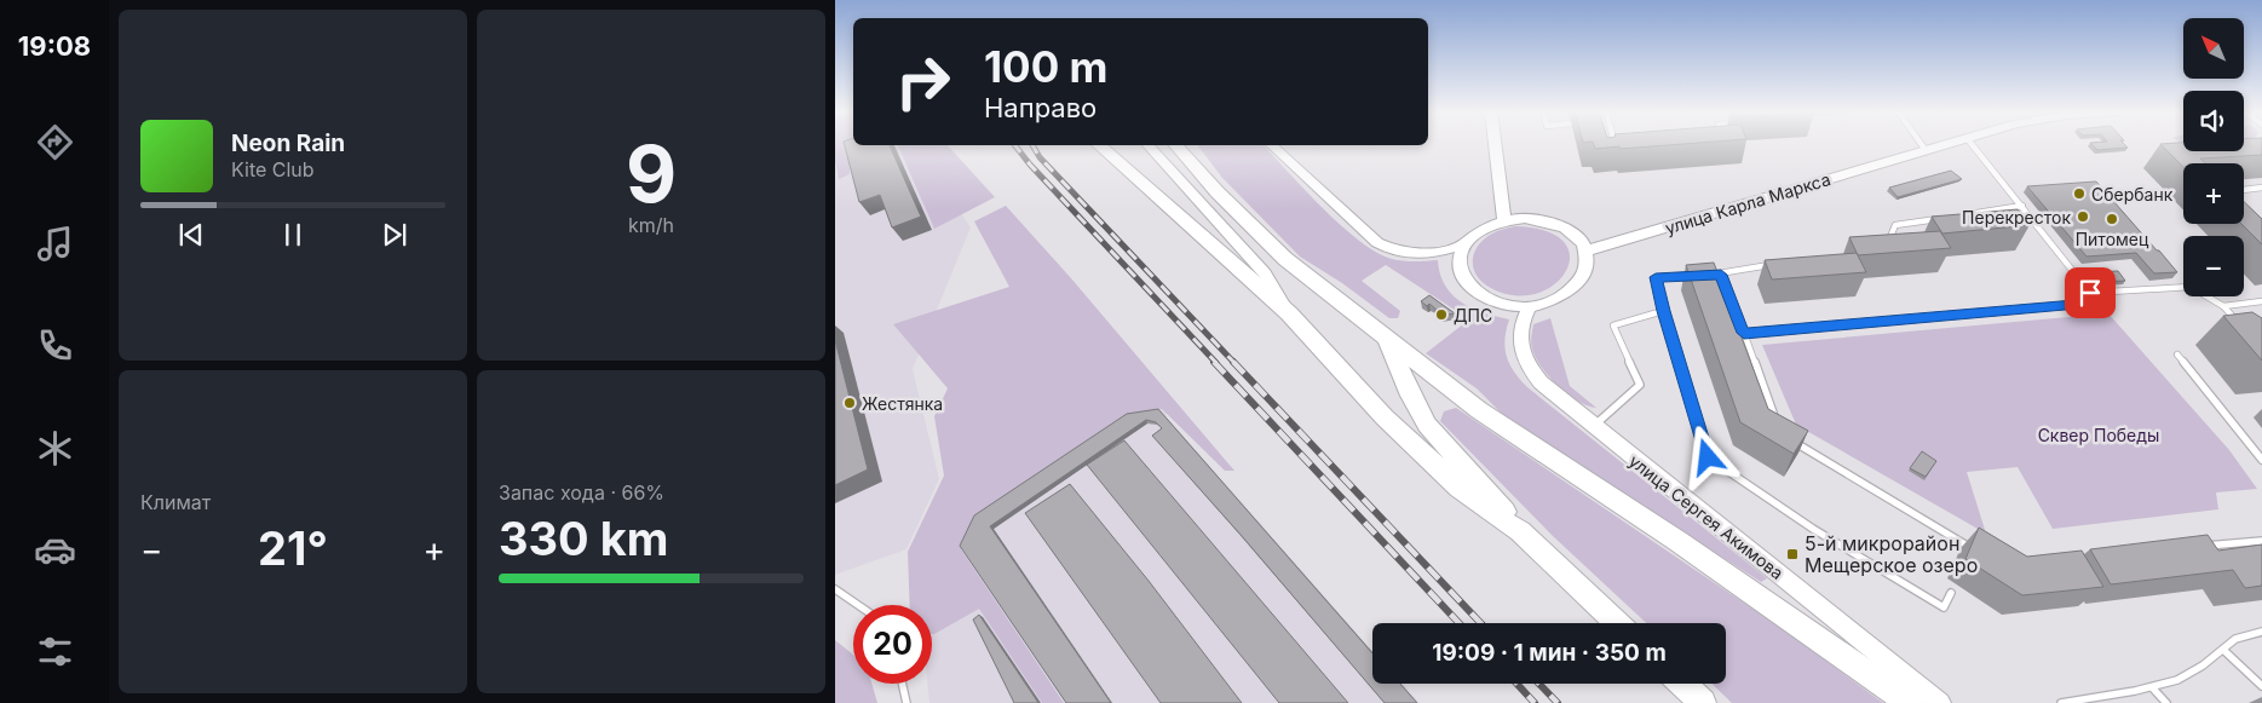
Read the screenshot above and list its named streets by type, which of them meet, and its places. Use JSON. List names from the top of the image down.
{
  "streets": {
    "street": ["улица Карла Маркса", "улица Сергея Акимова"]
  },
  "crossings": [
    ["улица Карла Маркса", "улица Сергея Акимова"]
  ],
  "parks": ["Сквер Победы"],
  "places": {
    "other": [
      "Сбербанк",
      "Перекресток",
      "Питомец",
      "ДПС",
      "Жестянка"
    ],
    "transit": ["5-й микрорайон Мещерское озеро"]
  },
  "north": "top left",
  "page": {
    "tabs": "19:08",
    "tile": [
      ["9", "km/h"],
      "Климат",
      ["Запас хода · 66%", "330 km"]
    ],
    "map_buttons": ["+", "−"],
    "turn": ["100 m", "Направо"],
    "song": ["Neon Rain", "Kite Club"],
    "heat": ["−", "21°", "+"],
    "limit": "20",
    "trip": "19:09 · 1 мин · 350 m"
  }
}
